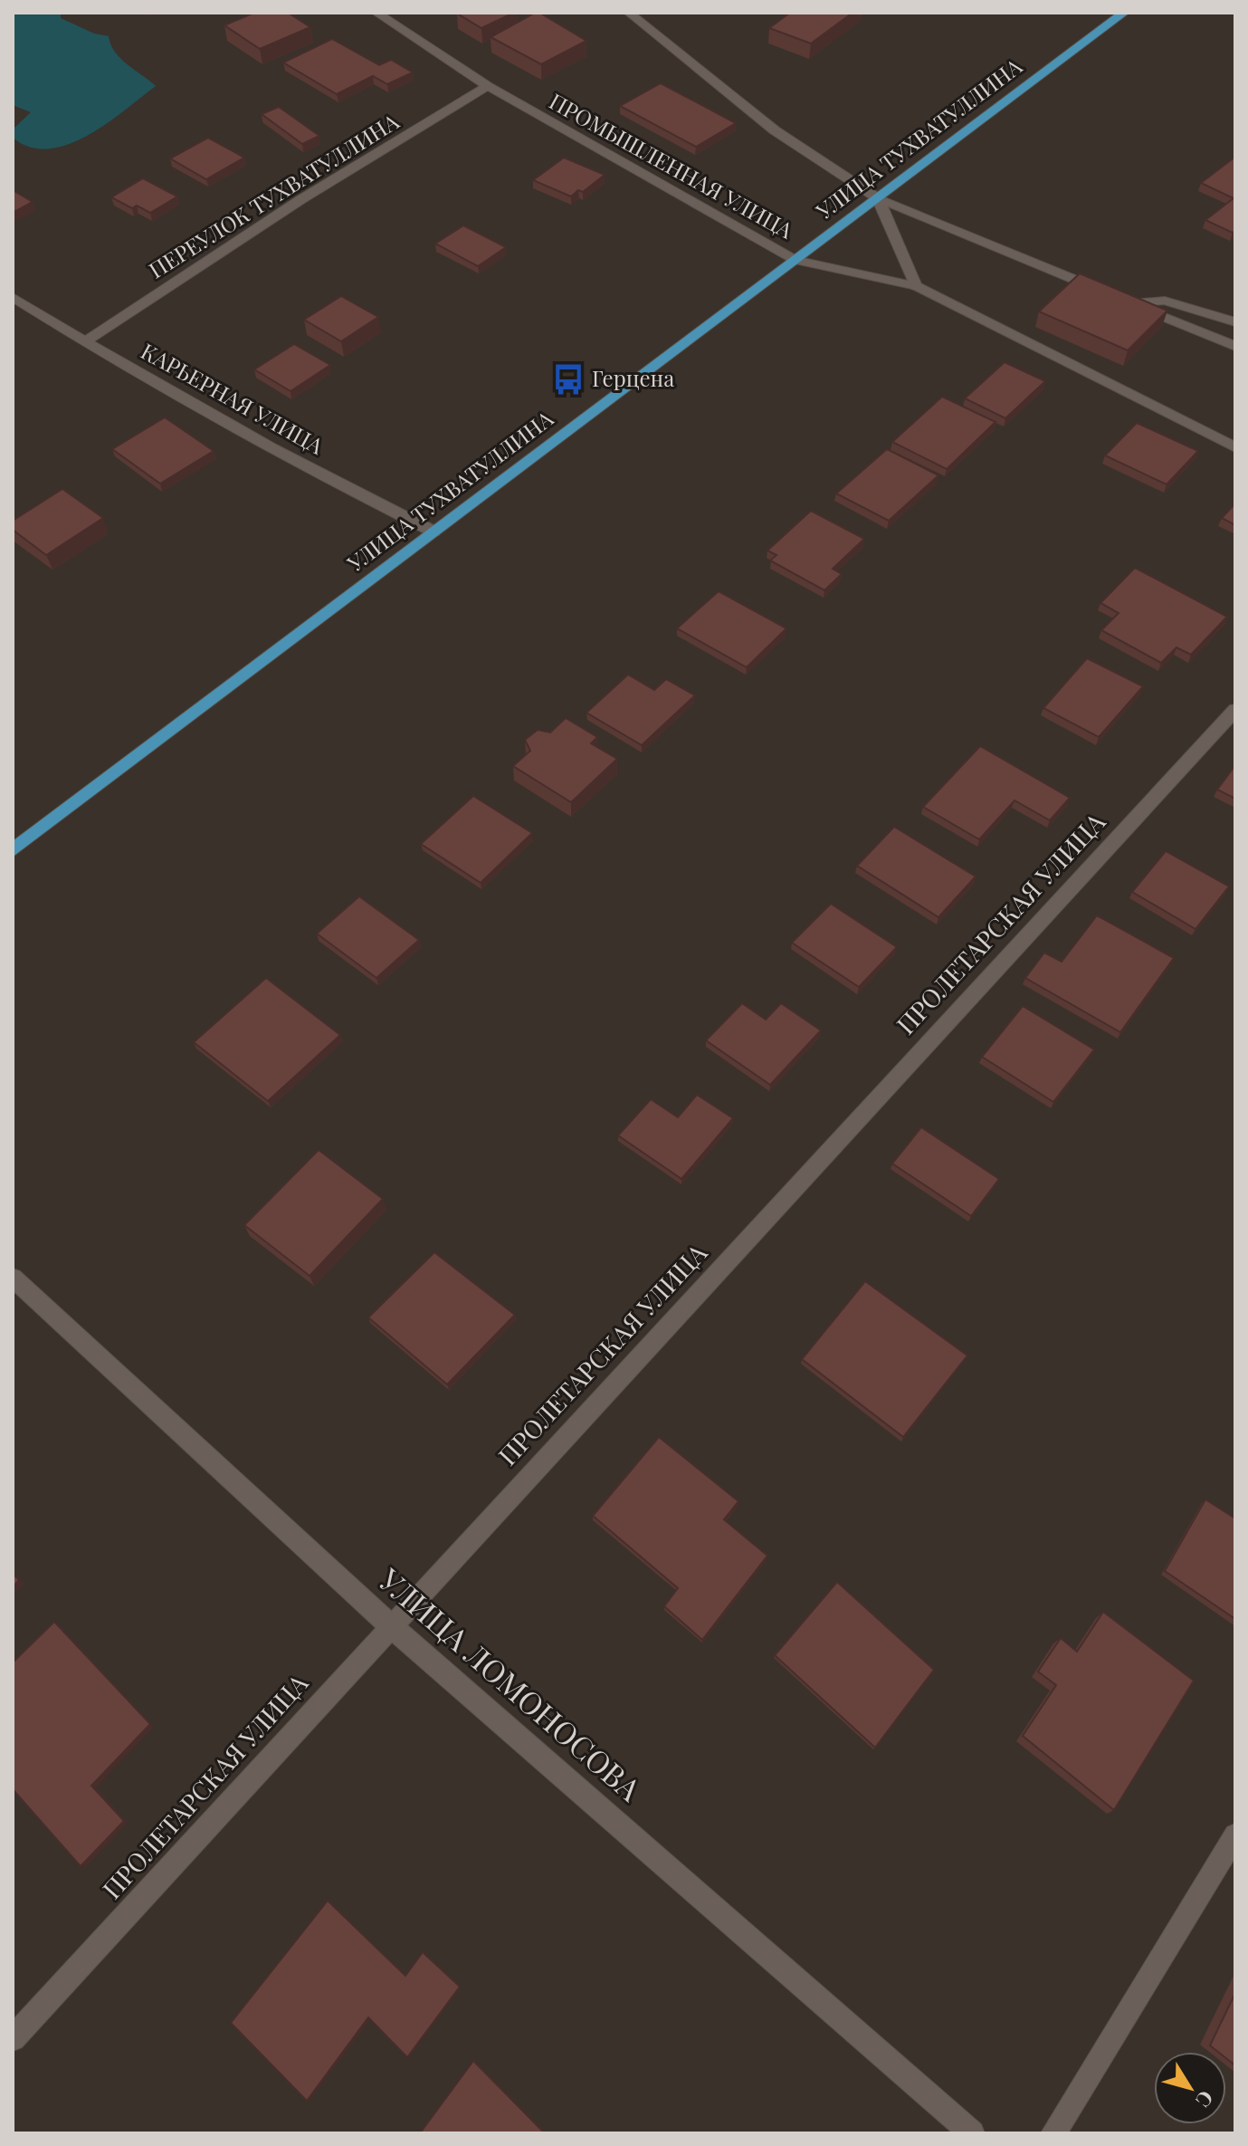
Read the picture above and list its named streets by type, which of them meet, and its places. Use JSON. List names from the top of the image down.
{
  "streets": {
    "main road": ["УЛИЦА ТУХВАТУЛЛИНА"],
    "street": [
      "ПРОМЫШЛЕННАЯ УЛИЦА",
      "ПЕРЕУЛОК ТУХВАТУЛЛИНА",
      "КАРЬЕРНАЯ УЛИЦА",
      "ПРОЛЕТАРСКАЯ УЛИЦА",
      "УЛИЦА ЛОМОНОСОВА"
    ]
  },
  "crossings": [
    ["УЛИЦА ТУХВАТУЛЛИНА", "ПРОМЫШЛЕННАЯ УЛИЦА"],
    ["УЛИЦА ТУХВАТУЛЛИНА", "КАРЬЕРНАЯ УЛИЦА"],
    ["ПРОМЫШЛЕННАЯ УЛИЦА", "ПЕРЕУЛОК ТУХВАТУЛЛИНА"],
    ["ПЕРЕУЛОК ТУХВАТУЛЛИНА", "КАРЬЕРНАЯ УЛИЦА"],
    ["ПРОЛЕТАРСКАЯ УЛИЦА", "УЛИЦА ЛОМОНОСОВА"]
  ],
  "places": {
    "bus stop": ["Герцена"]
  },
  "north": "bottom right"
}
